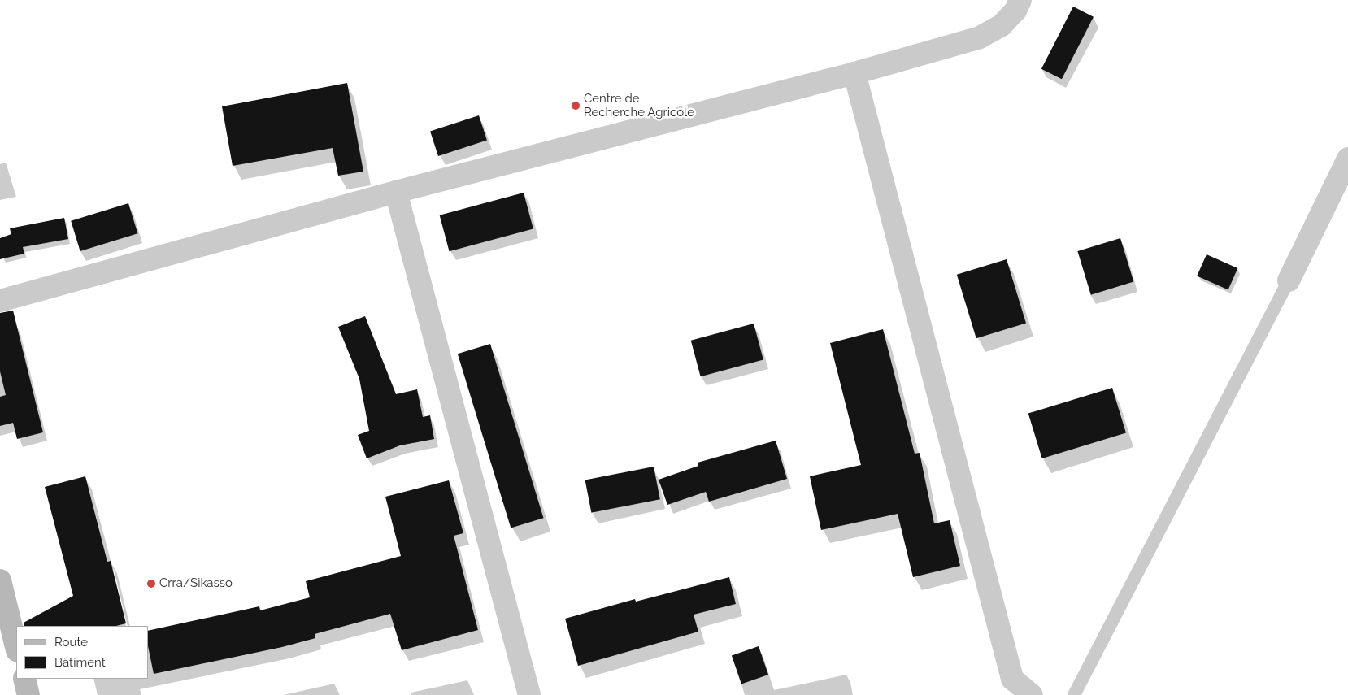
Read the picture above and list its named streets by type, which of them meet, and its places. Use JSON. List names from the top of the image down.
{
  "places": ["Centre de Recherche Agricole", "Crra/Sikasso"],
  "legend": ["Route", "Bâtiment"]
}
